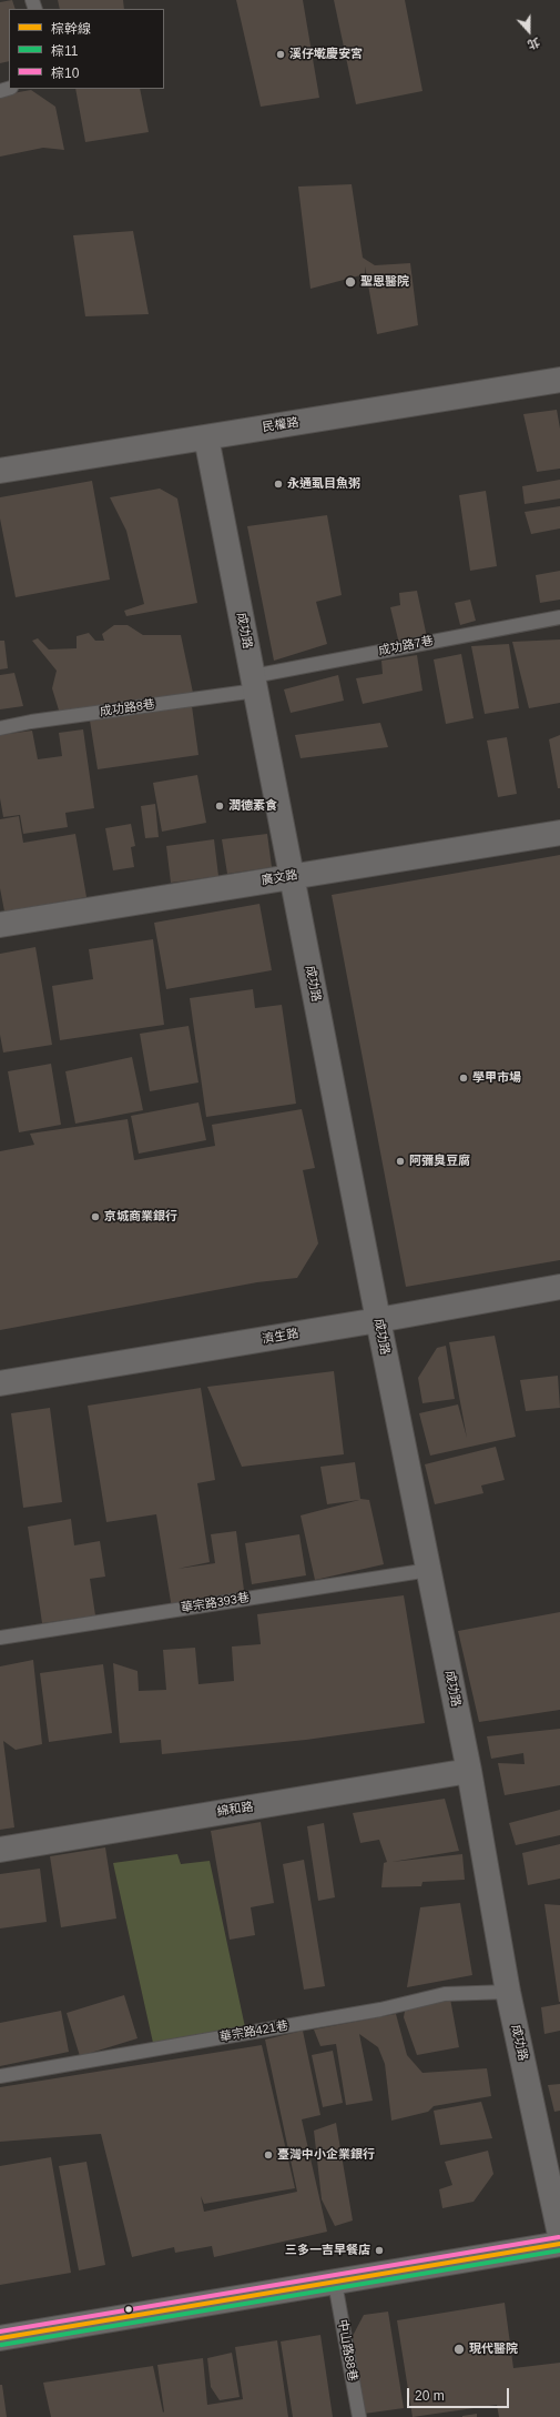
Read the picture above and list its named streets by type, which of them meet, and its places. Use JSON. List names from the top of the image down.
{
  "streets": {
    "street": [
      "民權路",
      "成功路",
      "廣文路",
      "濟生路",
      "綿和路"
    ],
    "lane": [
      "成功路7巷",
      "成功路8巷",
      "華宗路393巷",
      "華宗路421巷",
      "中山路88巷"
    ]
  },
  "crossings": [
    ["民權路", "成功路"],
    ["成功路", "成功路7巷"],
    ["成功路", "成功路8巷"],
    ["成功路", "廣文路"],
    ["成功路", "濟生路"],
    ["成功路", "華宗路393巷"],
    ["成功路", "綿和路"],
    ["成功路", "華宗路421巷"],
    ["成功路7巷", "成功路8巷"]
  ],
  "places": [
    "溪仔墘慶安宮",
    "聖恩醫院",
    "永通虱目魚粥",
    "潤德素食",
    "學甲市場",
    "阿彌臭豆腐",
    "京城商業銀行",
    "臺灣中小企業銀行",
    "三多一吉早餐店",
    "現代醫院"
  ],
  "lines": ["transit line 棕10", "transit line 棕幹線", "transit line 棕11"],
  "legend": ["棕幹線", "棕11", "棕10"],
  "scale_bar": "20 m",
  "north": "bottom"
}
